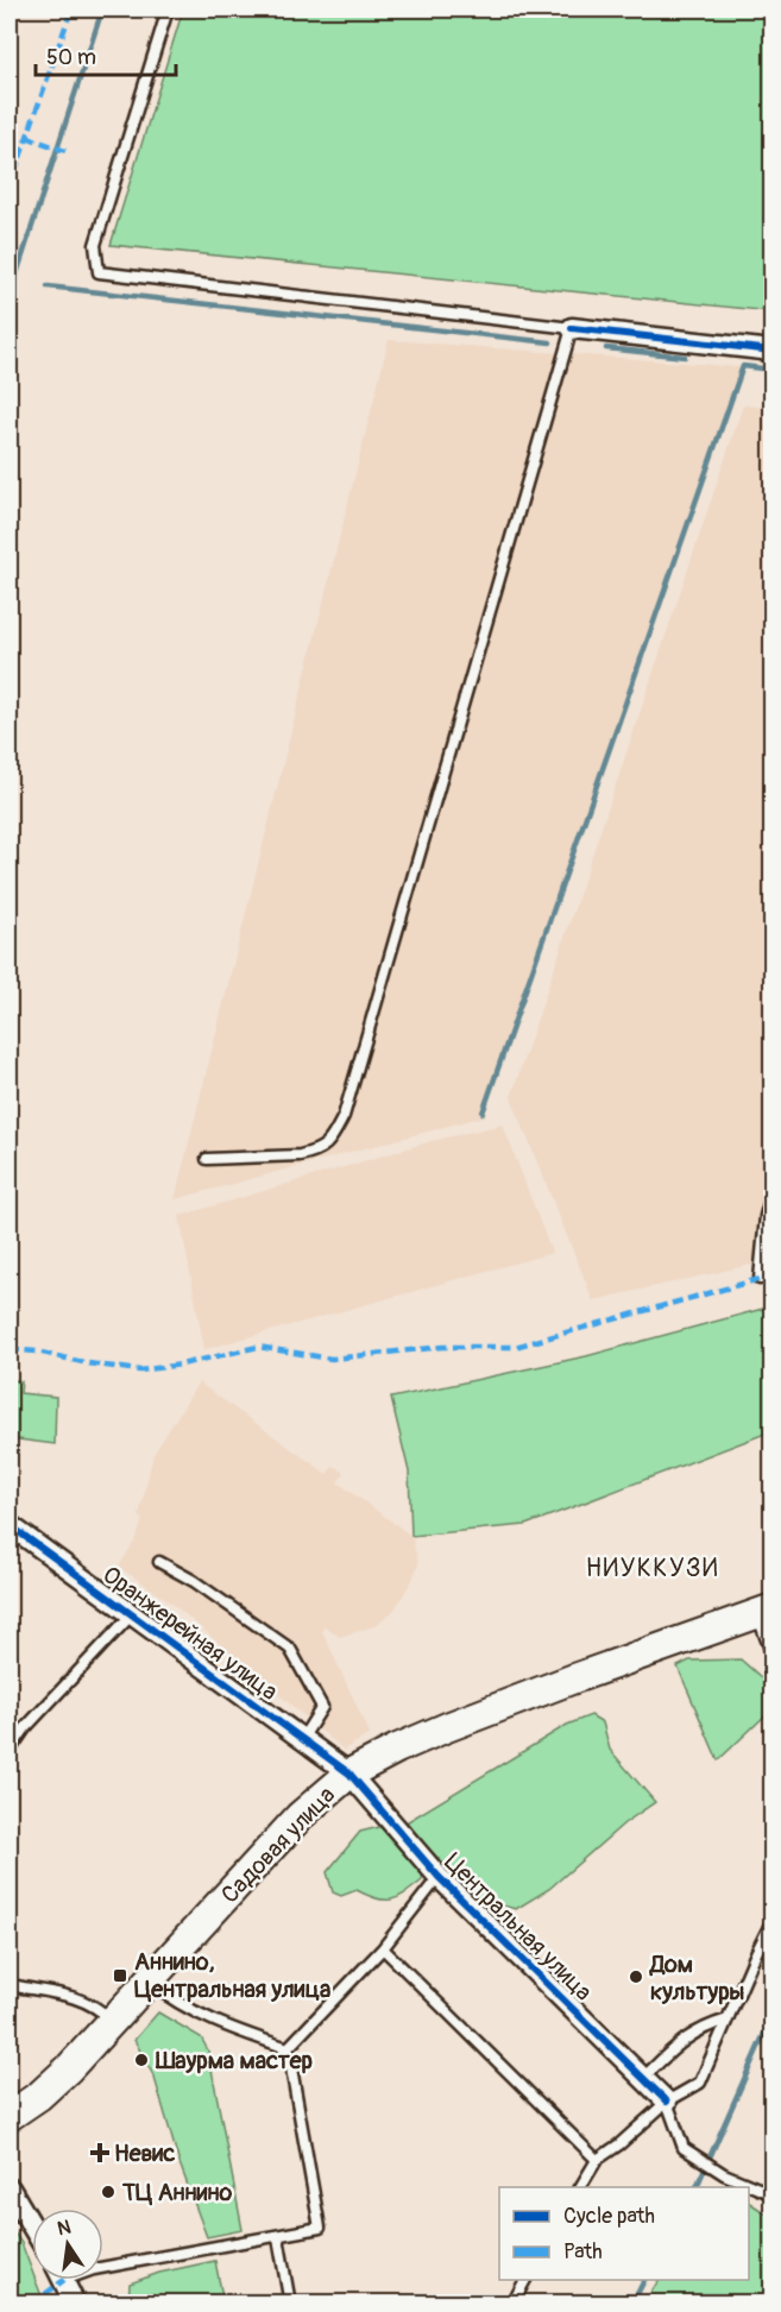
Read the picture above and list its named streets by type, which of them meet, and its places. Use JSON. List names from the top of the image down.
{
  "streets": {
    "main road": ["Садовая улица"],
    "street": ["Оранжерейная улица", "Центральная улица"]
  },
  "crossings": [
    ["Оранжерейная улица", "Садовая улица"],
    ["Оранжерейная улица", "Центральная улица"],
    ["Садовая улица", "Центральная улица"]
  ],
  "districts": ["НИУККУЗИ"],
  "places": {
    "transit": ["Аннино, Центральная улица"],
    "other": ["Дом культуры", "Шаурма мастер", "ТЦ Аннино"],
    "health": ["Невис"]
  },
  "legend": ["Cycle path", "Path"],
  "scale_bar": "50 m",
  "north": "top"
}
